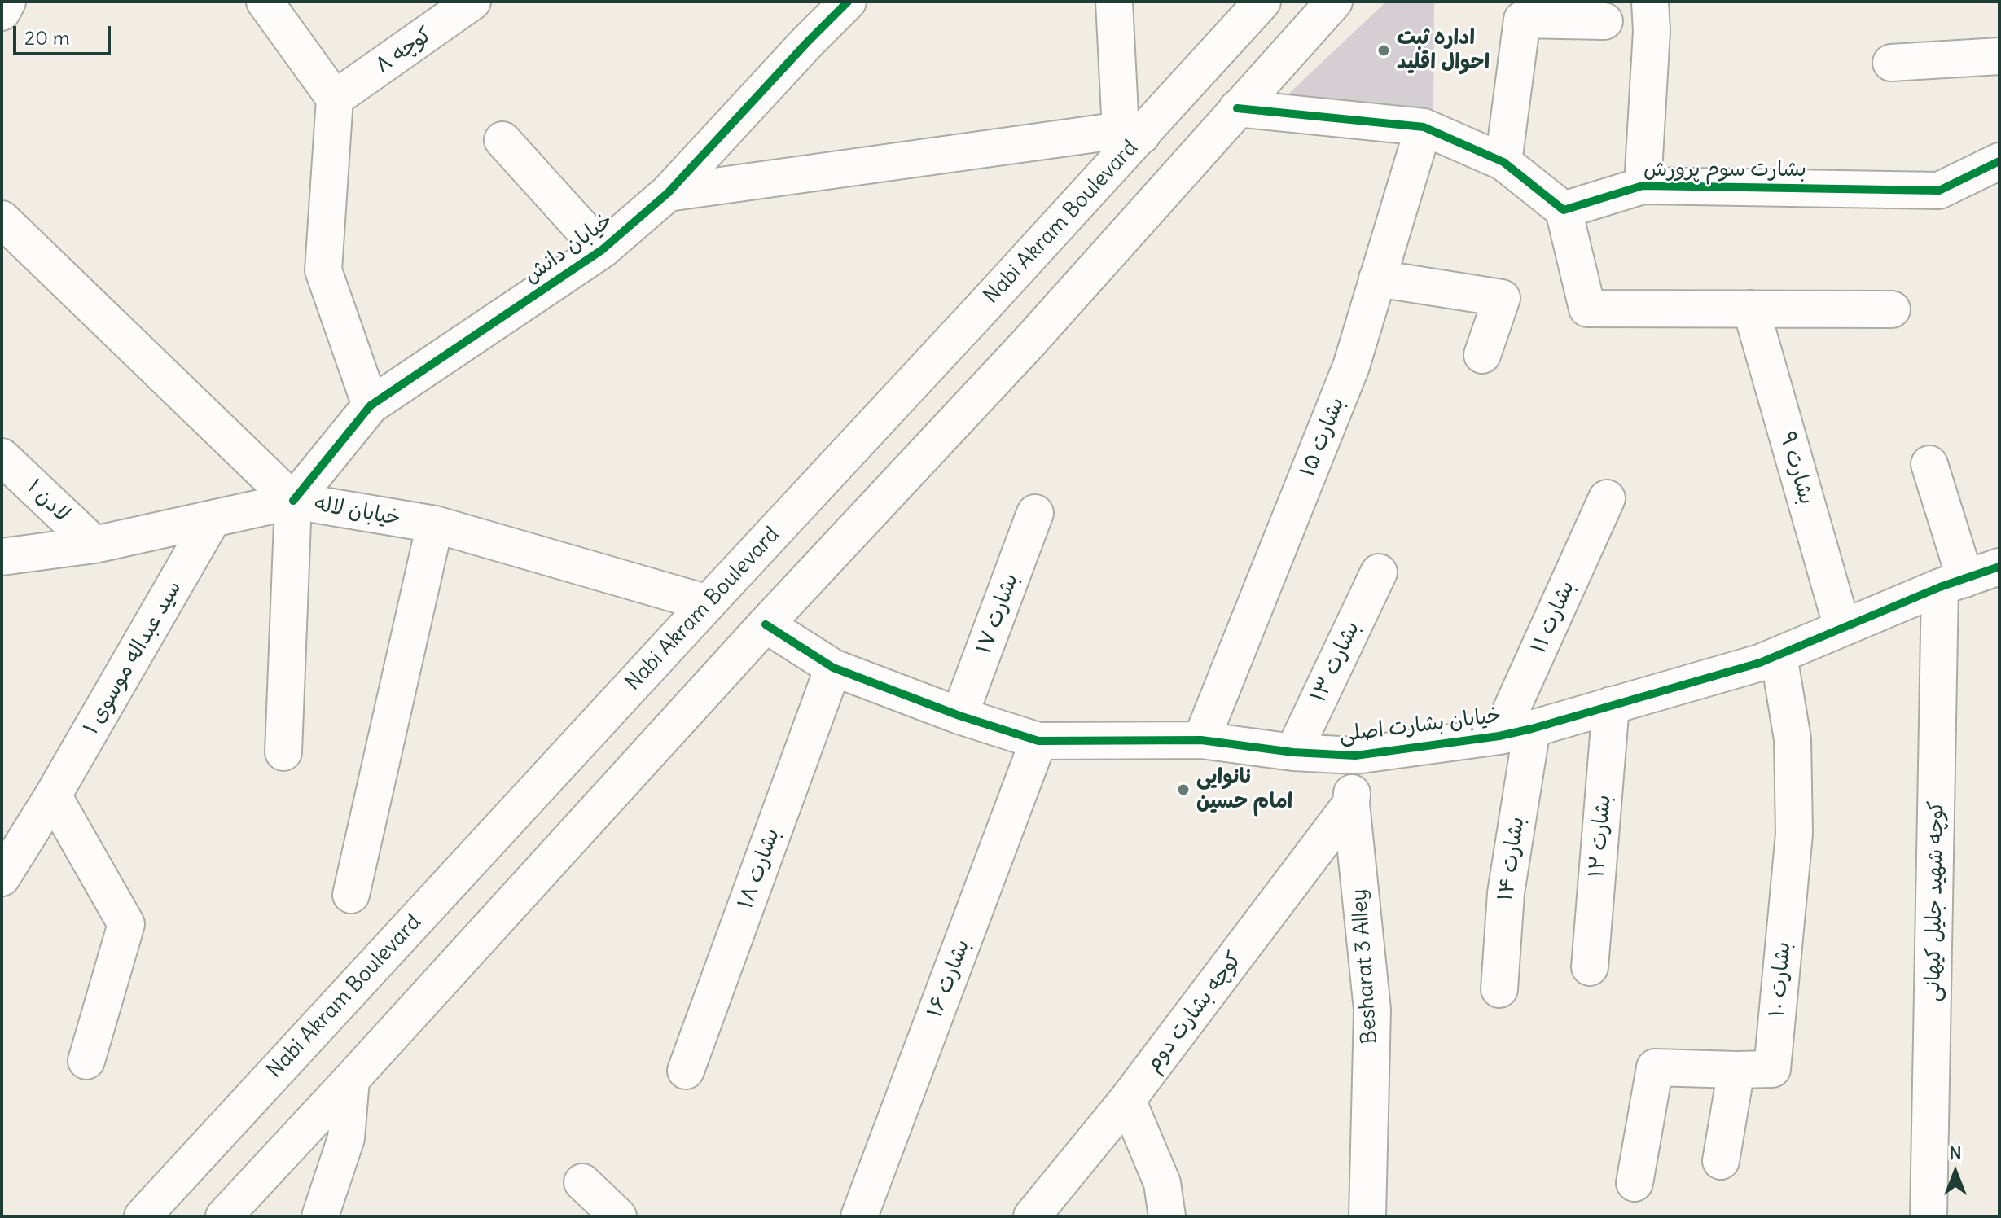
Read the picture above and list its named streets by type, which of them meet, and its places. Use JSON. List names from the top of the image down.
{
  "streets": {
    "street": [
      "کوچه ۸",
      "بشارت سوم پرورش",
      "Nabi Akram Boulevard",
      "خیابان دانش",
      "بشارت ۱۵",
      "بشارت ۹",
      "لادن ۱",
      "خیابان لاله",
      "بشارت ۱۷",
      "بشارت ۱۱",
      "سید عبداله موسوی ۱",
      "بشارت ۱۳",
      "خیابان بشارت اصلی",
      "بشارت ۱۲",
      "بشارت ۱۴",
      "بشارت ۱۸",
      "کوچه شهید جلیل کیهانی",
      "Besharat 3 Alley",
      "بشارت ۱۶",
      "بشارت ۱۰",
      "کوچه بشارت دوم"
    ]
  },
  "crossings": [
    ["Nabi Akram Boulevard", "خیابان لاله"],
    ["خیابان دانش", "خیابان لاله"],
    ["بشارت ۱۵", "خیابان بشارت اصلی"],
    ["بشارت ۹", "خیابان بشارت اصلی"],
    ["لادن ۱", "خیابان لاله"],
    ["خیابان لاله", "سید عبداله موسوی ۱"],
    ["بشارت ۱۷", "خیابان بشارت اصلی"],
    ["بشارت ۱۱", "خیابان بشارت اصلی"],
    ["بشارت ۱۱", "بشارت ۱۴"],
    ["بشارت ۱۳", "خیابان بشارت اصلی"],
    ["خیابان بشارت اصلی", "بشارت ۱۲"],
    ["خیابان بشارت اصلی", "بشارت ۱۴"],
    ["خیابان بشارت اصلی", "بشارت ۱۸"],
    ["خیابان بشارت اصلی", "کوچه شهید جلیل کیهانی"],
    ["خیابان بشارت اصلی", "Besharat 3 Alley"],
    ["خیابان بشارت اصلی", "بشارت ۱۶"],
    ["خیابان بشارت اصلی", "بشارت ۱۰"],
    ["Besharat 3 Alley", "کوچه بشارت دوم"]
  ],
  "places": ["اداره ثبت احوال اقلید", "نانوایی امام حسین"],
  "scale_bar": "20 m",
  "north": "top"
}
